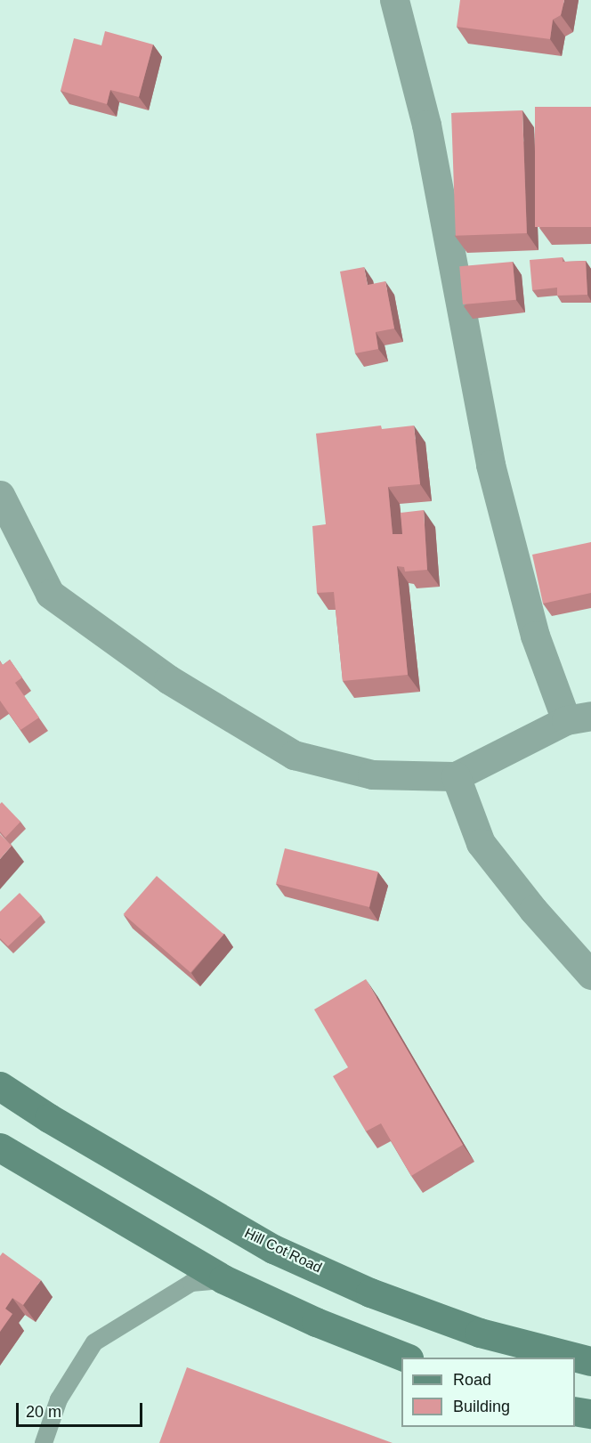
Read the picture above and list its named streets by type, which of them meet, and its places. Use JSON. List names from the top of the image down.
{
  "streets": {
    "main road": ["Hill Cot Road"]
  },
  "legend": ["Road", "Building"],
  "scale_bar": "20 m"
}
